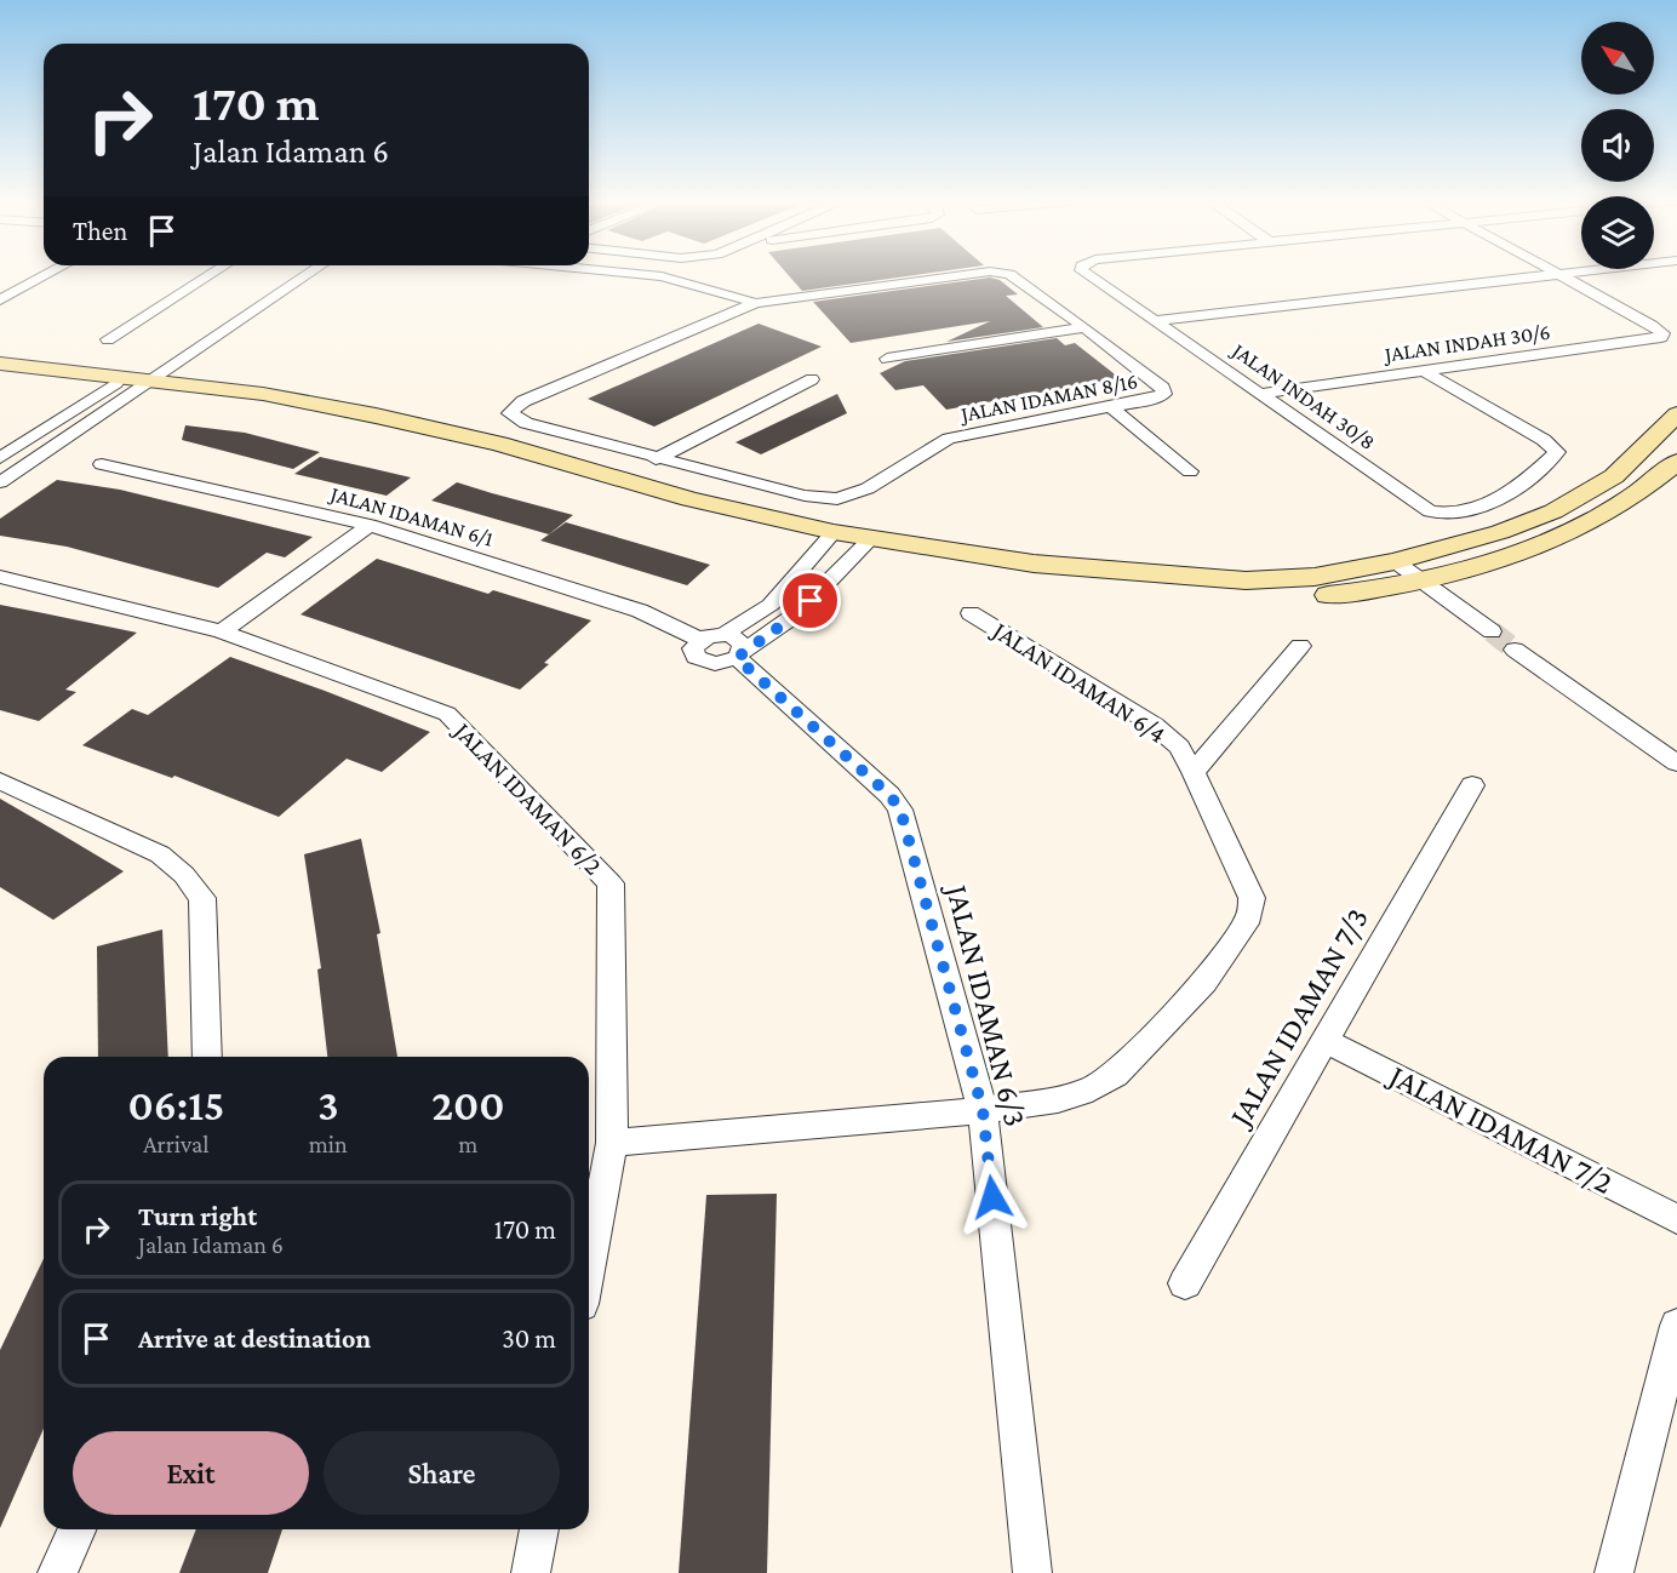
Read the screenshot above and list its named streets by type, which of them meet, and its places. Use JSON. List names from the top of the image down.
{
  "streets": {
    "street": [
      "JALAN INDAH 30/6",
      "JALAN INDAH 30/8",
      "JALAN IDAMAN 8/16",
      "JALAN IDAMAN 6/1",
      "JALAN IDAMAN 6/4",
      "JALAN IDAMAN 6/2",
      "JALAN IDAMAN 6/3",
      "JALAN IDAMAN 7/3",
      "JALAN IDAMAN 7/2"
    ]
  },
  "crossings": [
    ["JALAN INDAH 30/6", "JALAN INDAH 30/8"],
    ["JALAN IDAMAN 6/1", "JALAN IDAMAN 6/3"],
    ["JALAN IDAMAN 6/4", "JALAN IDAMAN 6/2"],
    ["JALAN IDAMAN 6/4", "JALAN IDAMAN 6/3"],
    ["JALAN IDAMAN 7/3", "JALAN IDAMAN 7/2"]
  ],
  "north": "top left",
  "page": {
    "turn": ["170 m", "Jalan Idaman 6"],
    "then": "Then",
    "eta": [
      "06:15",
      "Arrival",
      "3",
      "min",
      "200",
      "m"
    ],
    "list": [
      {
        "name": "Turn right",
        "note": "Jalan Idaman 6",
        "value": "170 m"
      },
      {
        "name": "Arrive at destination",
        "value": "30 m"
      }
    ],
    "buttons": ["Exit", "Share"]
  }
}
